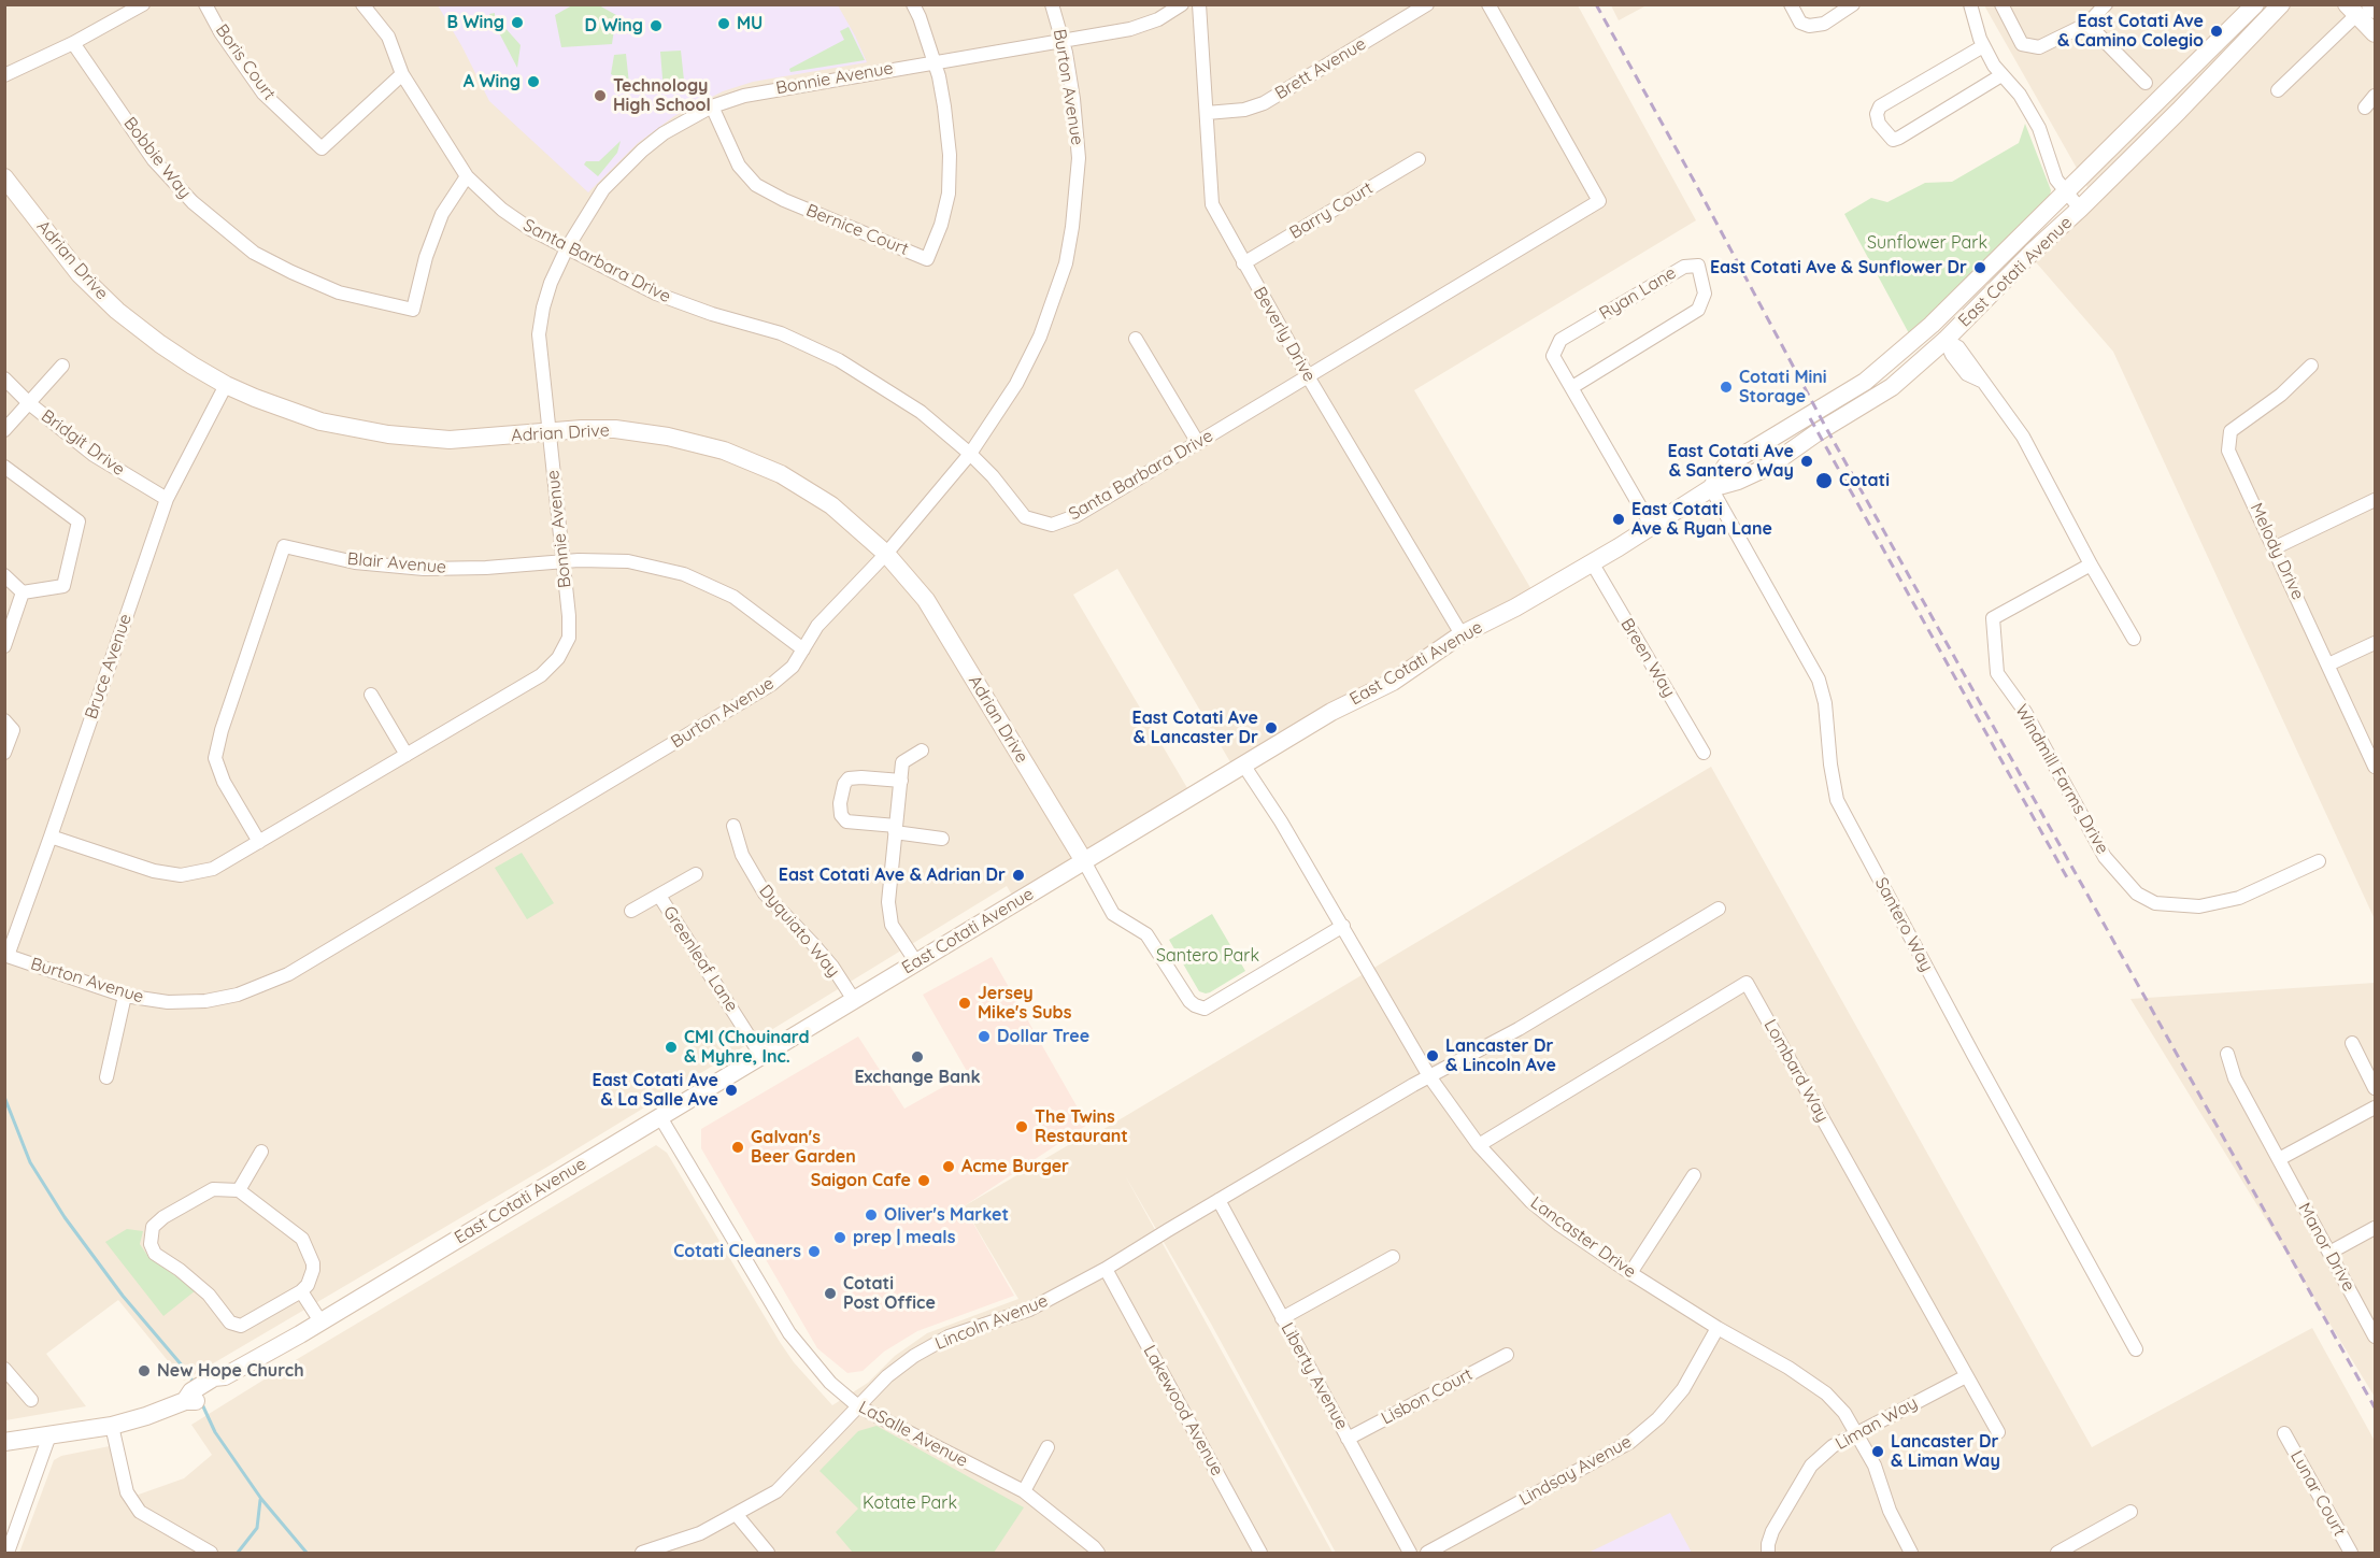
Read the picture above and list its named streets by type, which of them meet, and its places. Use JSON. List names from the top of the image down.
{
  "streets": {
    "main road": ["Adrian Drive", "East Cotati Avenue"],
    "street": [
      "Boris Court",
      "Brett Avenue",
      "Bonnie Avenue",
      "Burton Avenue",
      "Bobbie Way",
      "Barry Court",
      "Bernice Court",
      "Santa Barbara Drive",
      "Ryan Lane",
      "Beverly Drive",
      "Bridgit Drive",
      "Melody Drive",
      "Blair Avenue",
      "Breen Way",
      "Bruce Avenue",
      "Windmill Farms Drive",
      "Santero Way",
      "Dyquiato Way",
      "Greenleaf Lane",
      "Lombard Way",
      "Lancaster Drive",
      "Manor Drive",
      "Lincoln Avenue",
      "Liberty Avenue",
      "Lisbon Court",
      "Lakewood Avenue",
      "Liman Way",
      "LaSalle Avenue",
      "Lindsay Avenue",
      "Lunar Court"
    ]
  },
  "crossings": [
    ["Boris Court", "Santa Barbara Drive"],
    ["Brett Avenue", "Beverly Drive"],
    ["Bonnie Avenue", "Burton Avenue"],
    ["Bonnie Avenue", "Bernice Court"],
    ["Bonnie Avenue", "Adrian Drive"],
    ["Bonnie Avenue", "Santa Barbara Drive"],
    ["Bonnie Avenue", "Blair Avenue"],
    ["Bonnie Avenue", "Bruce Avenue"],
    ["Burton Avenue", "Adrian Drive"],
    ["Burton Avenue", "Santa Barbara Drive"],
    ["Burton Avenue", "Blair Avenue"],
    ["Burton Avenue", "Bruce Avenue"],
    ["Bobbie Way", "Santa Barbara Drive"],
    ["Barry Court", "Beverly Drive"],
    ["Adrian Drive", "East Cotati Avenue"],
    ["Adrian Drive", "Bruce Avenue"],
    ["Santa Barbara Drive", "Beverly Drive"],
    ["East Cotati Avenue", "Ryan Lane"],
    ["East Cotati Avenue", "Beverly Drive"],
    ["East Cotati Avenue", "Breen Way"],
    ["East Cotati Avenue", "Santero Way"],
    ["East Cotati Avenue", "Dyquiato Way"],
    ["East Cotati Avenue", "Greenleaf Lane"],
    ["East Cotati Avenue", "Lancaster Drive"],
    ["East Cotati Avenue", "LaSalle Avenue"],
    ["Bridgit Drive", "Bruce Avenue"],
    ["Lombard Way", "Lancaster Drive"],
    ["Lombard Way", "Liman Way"],
    ["Lancaster Drive", "Lincoln Avenue"],
    ["Lancaster Drive", "Liman Way"],
    ["Lancaster Drive", "Lindsay Avenue"],
    ["Lincoln Avenue", "Liberty Avenue"],
    ["Lincoln Avenue", "Lakewood Avenue"],
    ["Lincoln Avenue", "LaSalle Avenue"],
    ["Liberty Avenue", "Lisbon Court"]
  ],
  "parks": ["Sunflower Park", "Santero Park", "Kotate Park"],
  "places": [
    "B Wing",
    "MU",
    "D Wing",
    "East Cotati Ave & Camino Colegio",
    "A Wing",
    "Technology High School",
    "East Cotati Ave & Sunflower Dr",
    "Cotati Mini Storage",
    "East Cotati Ave & Santero Way",
    "Cotati",
    "East Cotati Ave & Ryan Lane",
    "East Cotati Ave & Lancaster Dr",
    "East Cotati Ave & Adrian Dr",
    "Jersey Mike's Subs",
    "Dollar Tree",
    "CMI (Chouinard & Myhre, Inc.",
    "Lancaster Dr & Lincoln Ave",
    "Exchange Bank",
    "East Cotati Ave & La Salle Ave",
    "The Twins Restaurant",
    "Galvan's Beer Garden",
    "Acme Burger",
    "Saigon Cafe",
    "Oliver's Market",
    "prep | meals",
    "Cotati Cleaners",
    "Cotati Post Office",
    "New Hope Church",
    "Lancaster Dr & Liman Way"
  ]
}
